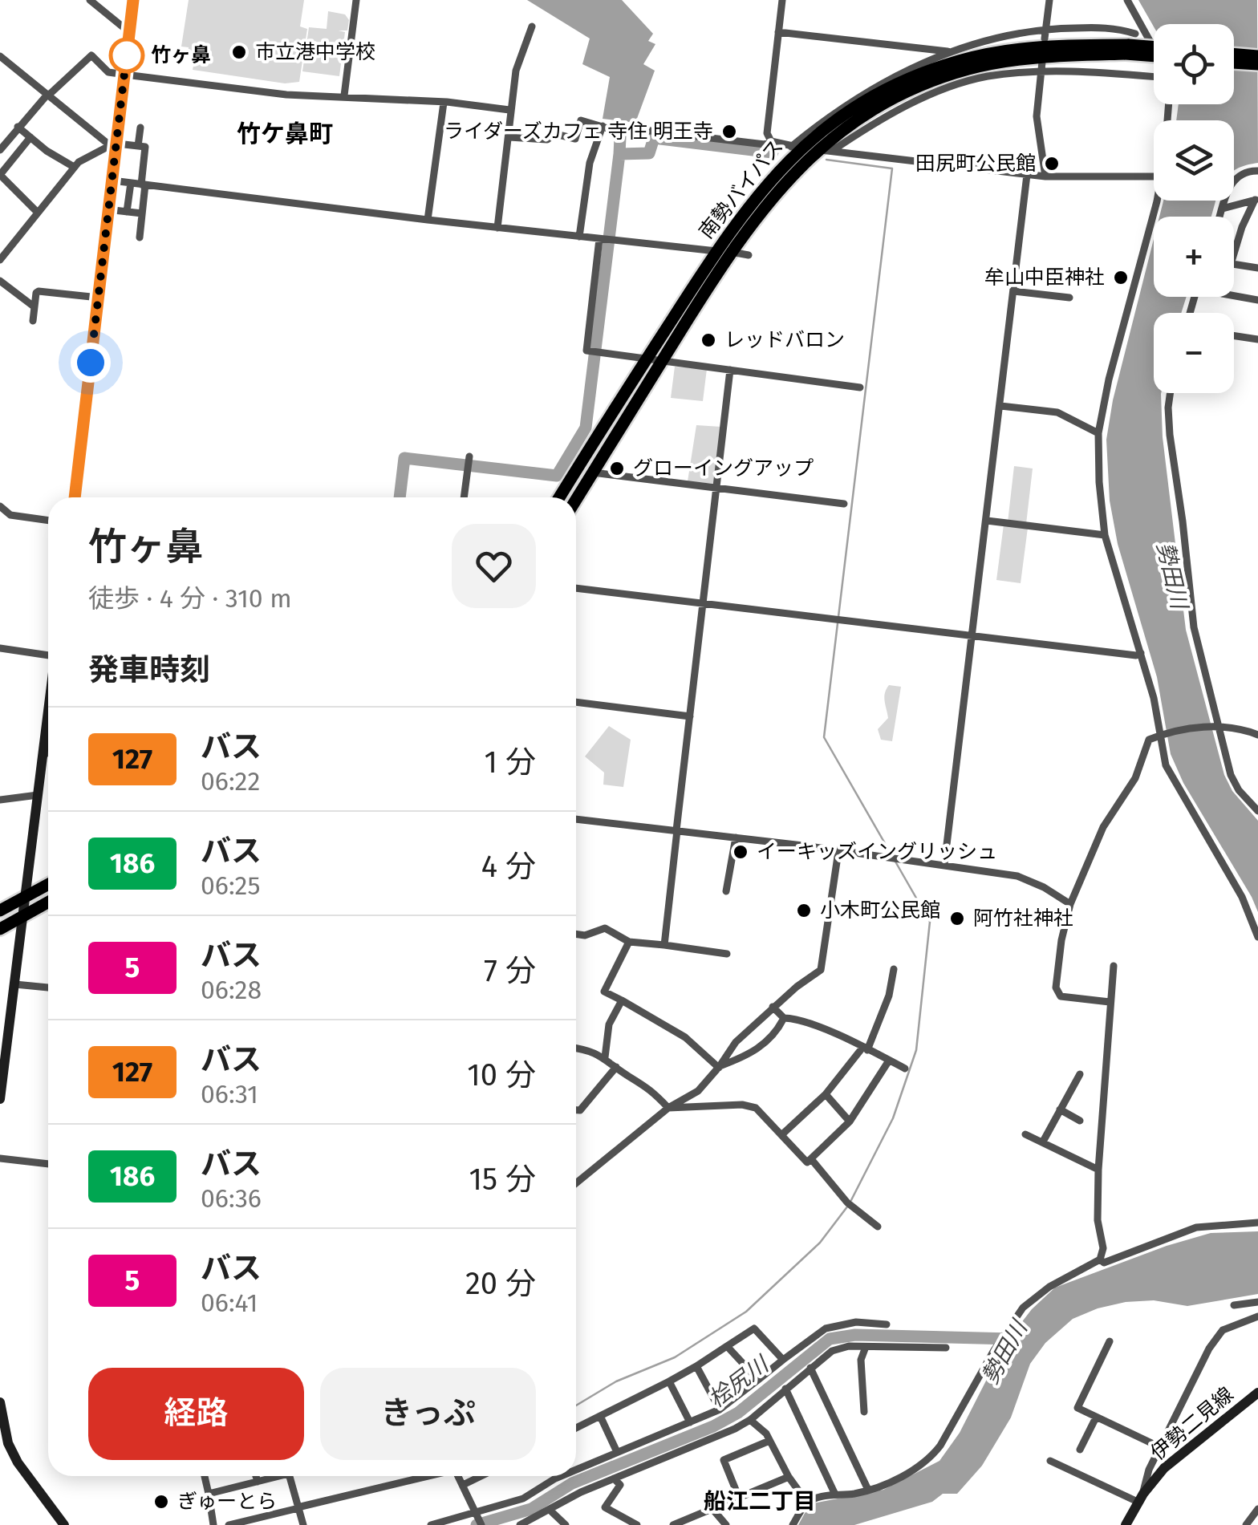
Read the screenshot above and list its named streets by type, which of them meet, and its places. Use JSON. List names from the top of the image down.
{
  "streets": {
    "highway": ["南勢バイパス"],
    "main road": ["伊勢二見線"]
  },
  "districts": ["竹ケ鼻町", "船江二丁目"],
  "water": ["勢田川", "桧尻川"],
  "places": [
    "市立港中学校",
    "竹ヶ鼻",
    "ライダーズカフェ 寺住 明王寺",
    "田尻町公民館",
    "牟山中臣神社",
    "レッドバロン",
    "グローイングアップ",
    "イーキッズイングリッシュ",
    "小木町公民館",
    "阿竹社神社",
    "ぎゅーとら"
  ],
  "lines": ["bus line 127"],
  "page": {
    "map_buttons": ["+", "−"],
    "heading": [
      ["竹ヶ鼻", "徒歩 · 4 分 · 310 m"],
      "発車時刻"
    ],
    "list": [
      {
        "mark": "127",
        "name": "バス",
        "note": "06:22",
        "value": "1 分"
      },
      {
        "mark": "186",
        "name": "バス",
        "note": "06:25",
        "value": "4 分"
      },
      {
        "mark": "5",
        "name": "バス",
        "note": "06:28",
        "value": "7 分"
      },
      {
        "mark": "127",
        "name": "バス",
        "note": "06:31",
        "value": "10 分"
      },
      {
        "mark": "186",
        "name": "バス",
        "note": "06:36",
        "value": "15 分"
      },
      {
        "mark": "5",
        "name": "バス",
        "note": "06:41",
        "value": "20 分"
      }
    ],
    "buttons": ["経路", "きっぷ"]
  }
}
